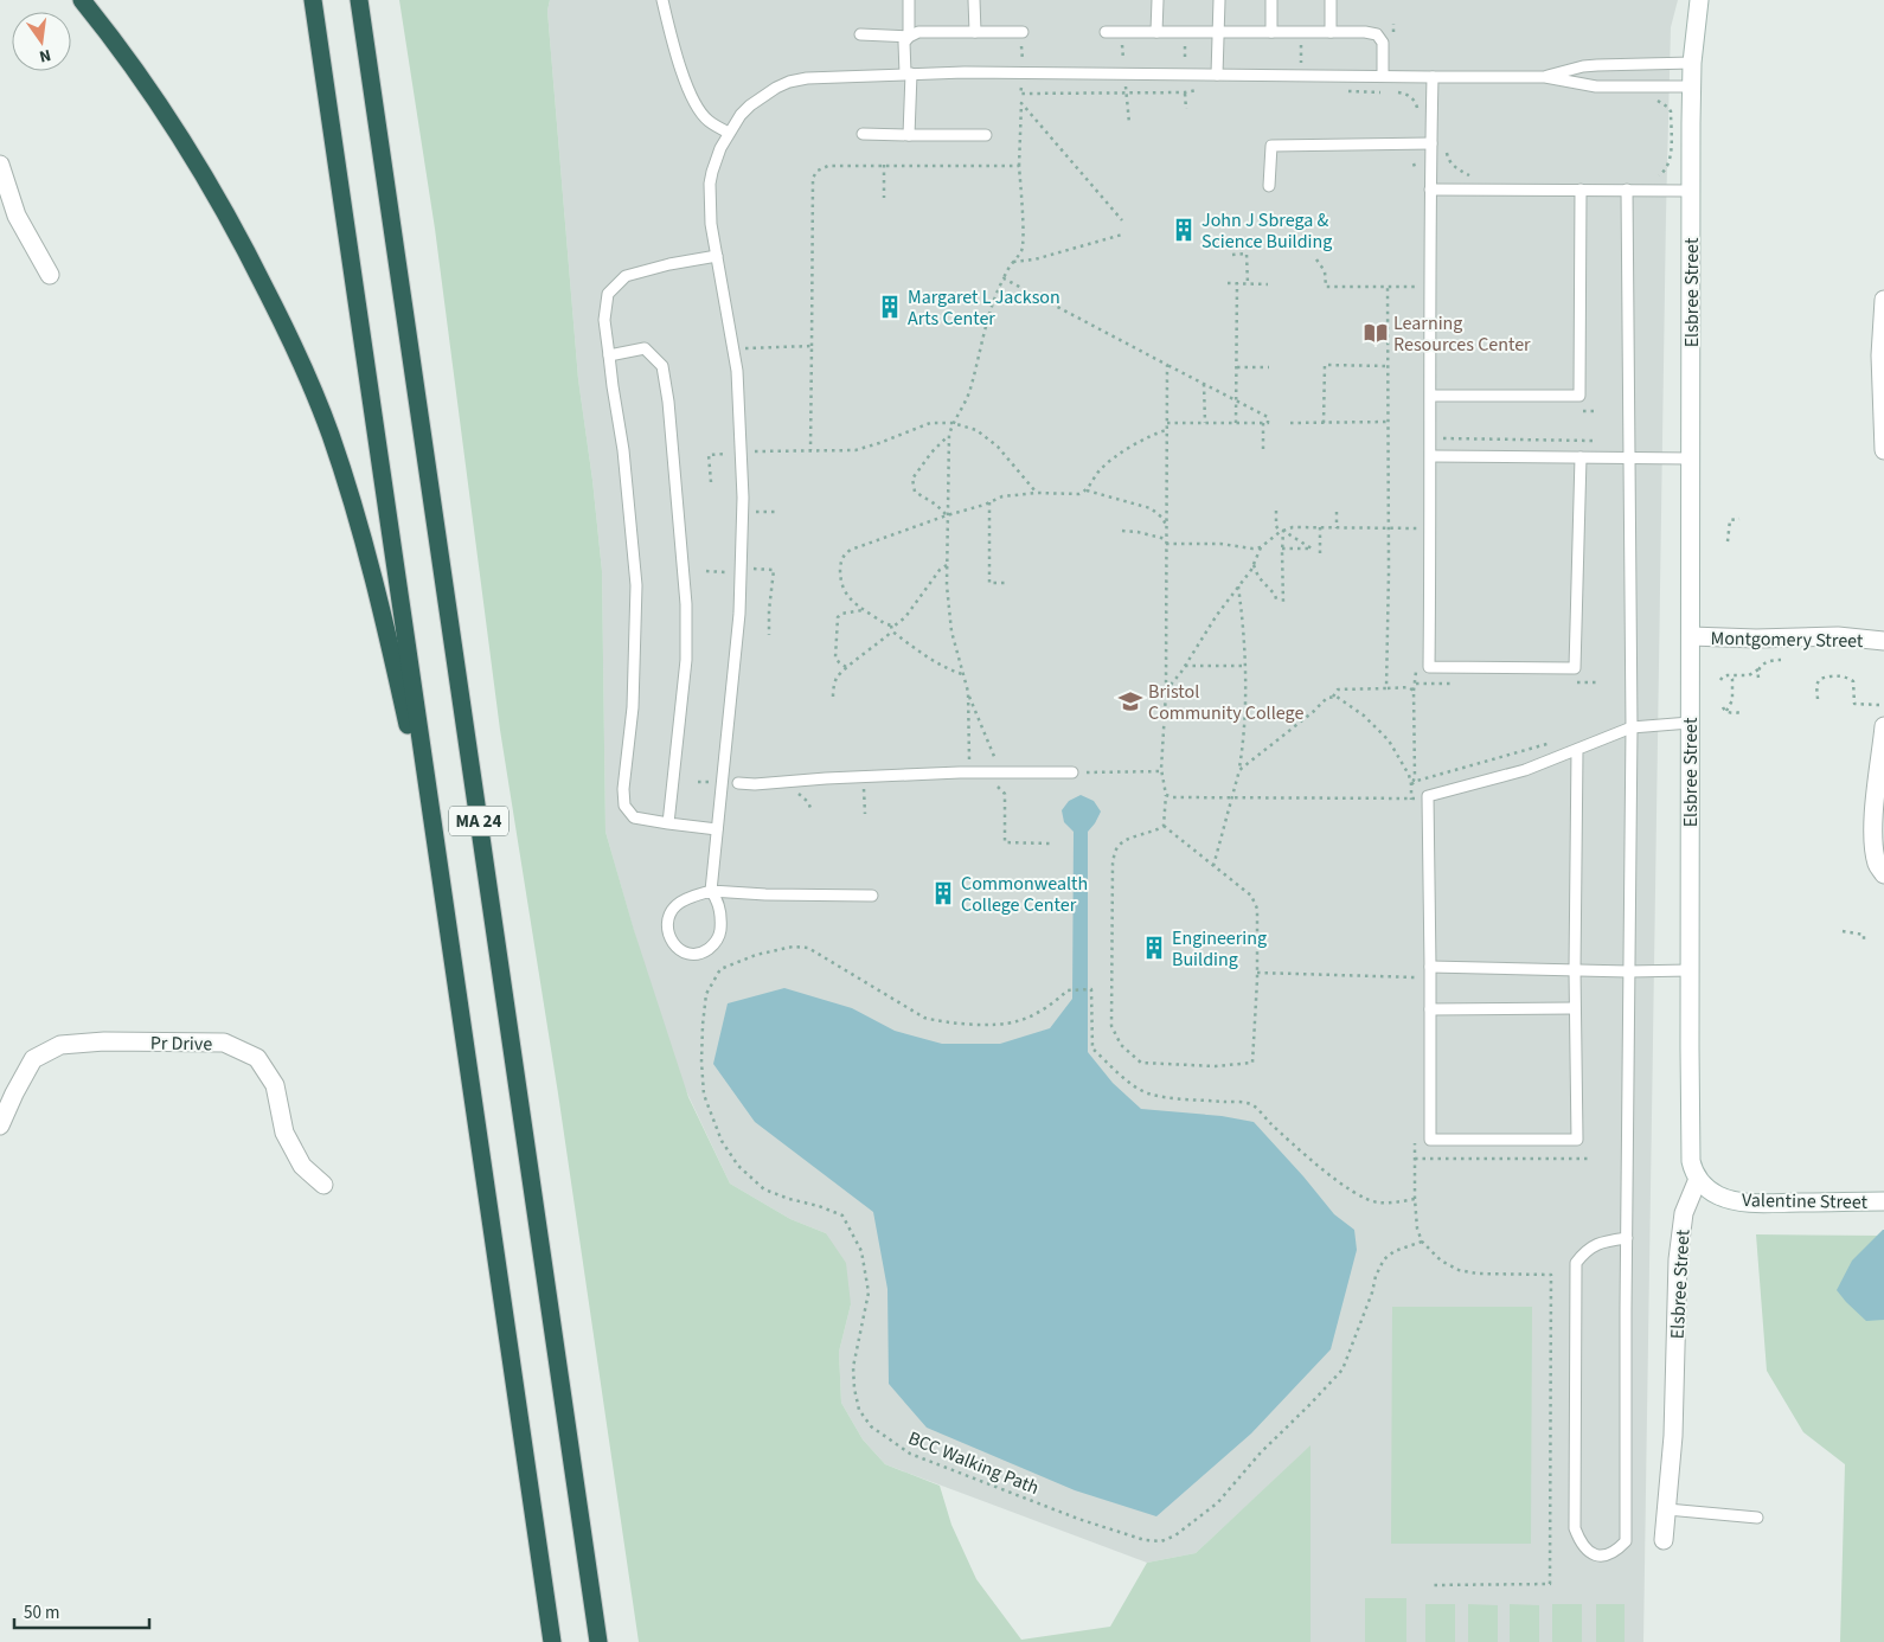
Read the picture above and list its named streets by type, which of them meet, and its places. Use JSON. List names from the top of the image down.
{
  "streets": {
    "highway": ["MA 24"],
    "street": [
      "Elsbree Street",
      "Montgomery Street",
      "Pr Drive",
      "Valentine Street"
    ],
    "path": ["BCC Walking Path"]
  },
  "crossings": [
    ["Elsbree Street", "Montgomery Street"],
    ["Elsbree Street", "Valentine Street"]
  ],
  "places": {
    "building": [
      "John J Sbrega & Science Building",
      "Margaret L Jackson Arts Center",
      "Commonwealth College Center",
      "Engineering Building"
    ],
    "library": ["Learning Resources Center"],
    "school or university": ["Bristol Community College"]
  },
  "scale_bar": "50 m",
  "north": "bottom"
}
